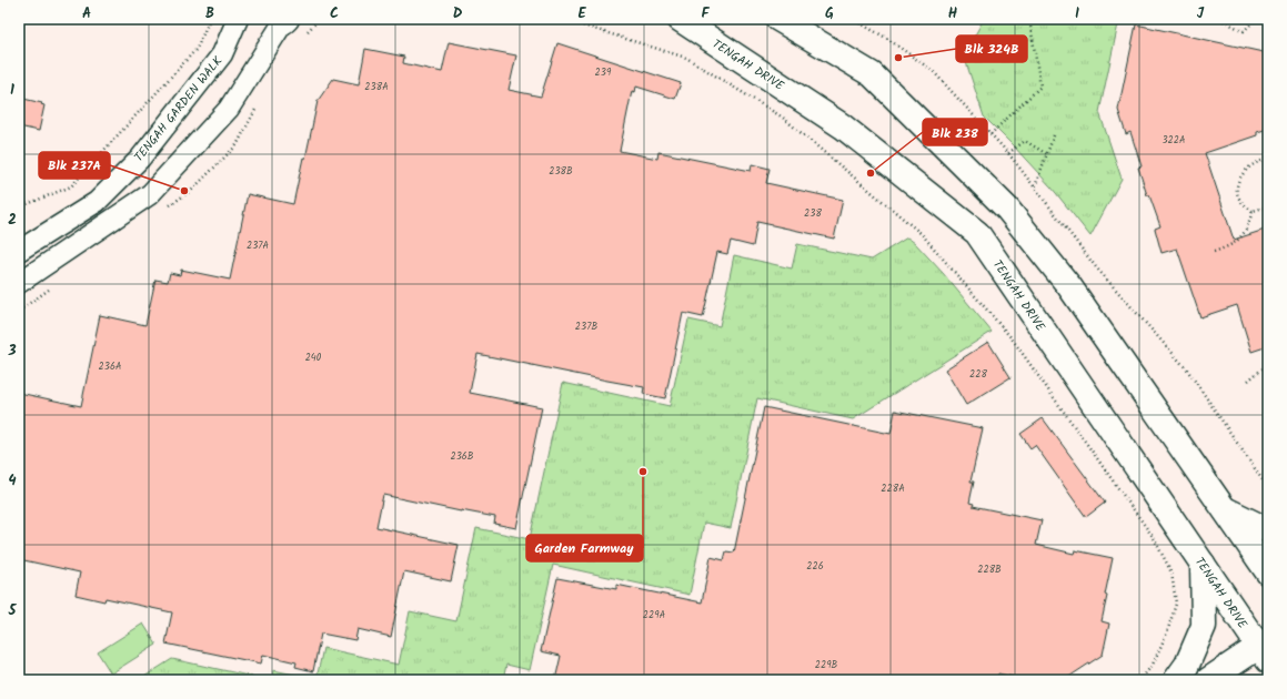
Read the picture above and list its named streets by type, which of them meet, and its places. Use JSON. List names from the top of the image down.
{
  "streets": {
    "street": ["TENGAH DRIVE", "TENGAH GARDEN WALK"]
  },
  "places": [
    "Blk 324B",
    "Blk 238",
    "Blk 237A",
    "Garden Farmway"
  ],
  "house_numbers": [
    "239",
    "238A",
    "322A",
    "238B",
    "238",
    "237A",
    "237B",
    "240",
    "236A",
    "228",
    "236B",
    "228A",
    "226",
    "228B",
    "229A",
    "229B"
  ],
  "grid": {
    "columns": [
      "A",
      "B",
      "C",
      "D",
      "E",
      "F",
      "G",
      "H",
      "I",
      "J"
    ],
    "rows": [
      "1",
      "2",
      "3",
      "4",
      "5"
    ]
  }
}
